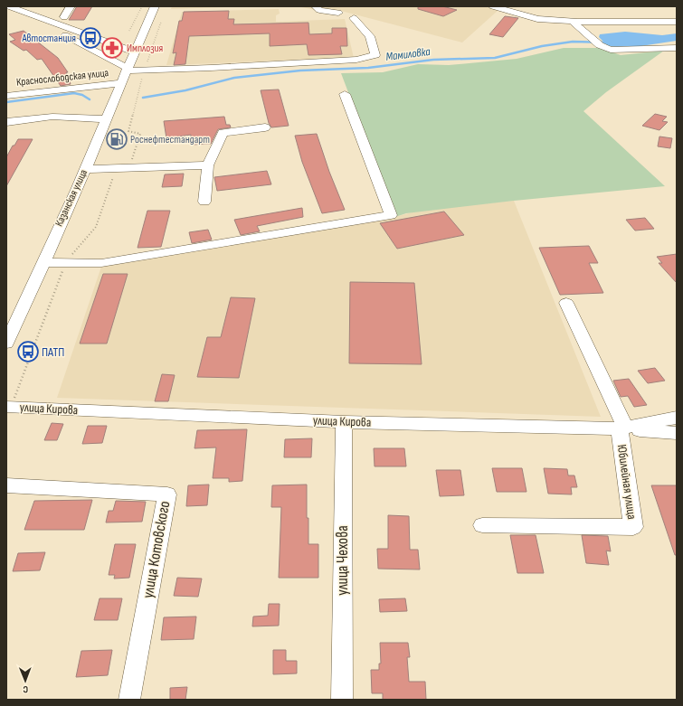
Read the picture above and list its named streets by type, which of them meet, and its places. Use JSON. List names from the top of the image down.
{
  "streets": {
    "street": [
      "Краснослободская улица",
      "Казанская улица",
      "улица Кирова",
      "Юбилейная улица",
      "улица Котовского",
      "улица Чехова"
    ]
  },
  "crossings": [
    ["Краснослободская улица", "Казанская улица"],
    ["улица Кирова", "Юбилейная улица"],
    ["улица Кирова", "улица Чехова"]
  ],
  "water": ["Мамиловка"],
  "places": {
    "bus stop": ["Автостанция", "ПАТП"],
    "pharmacy": ["Имплозия"],
    "fuel station": ["Роснефтестандарт"]
  },
  "north": "bottom"
}
